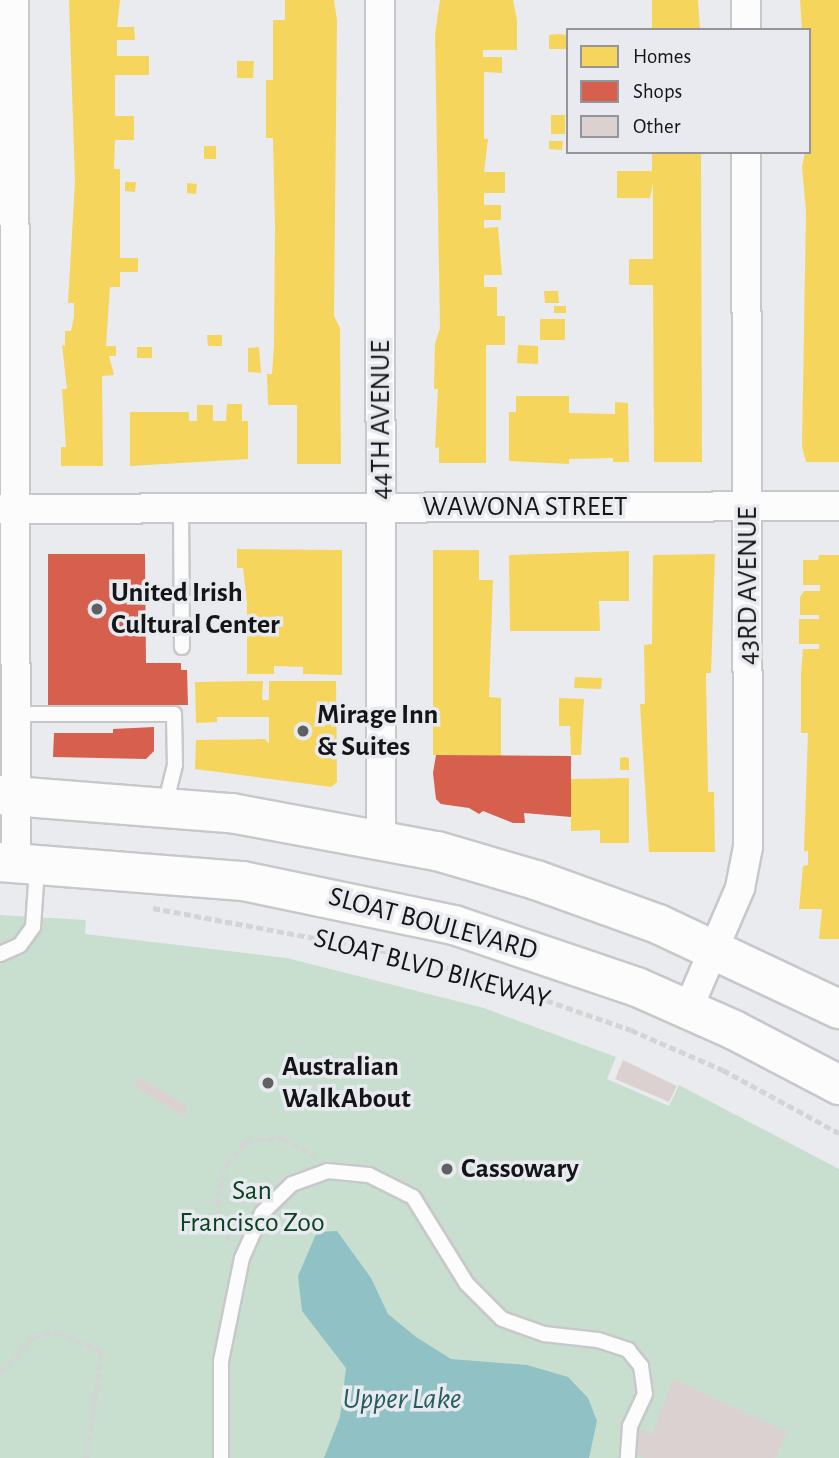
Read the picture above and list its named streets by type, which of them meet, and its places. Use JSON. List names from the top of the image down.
{
  "streets": {
    "street": [
      "44TH AVENUE",
      "WAWONA STREET",
      "43RD AVENUE",
      "SLOAT BOULEVARD"
    ],
    "path": ["SLOAT BLVD BIKEWAY"]
  },
  "crossings": [
    ["44TH AVENUE", "WAWONA STREET"],
    ["WAWONA STREET", "43RD AVENUE"],
    ["43RD AVENUE", "SLOAT BOULEVARD"]
  ],
  "water": ["Upper Lake"],
  "parks": ["San Francisco Zoo"],
  "places": [
    "United Irish Cultural Center",
    "Mirage Inn & Suites",
    "Australian WalkAbout",
    "Cassowary"
  ],
  "legend": ["Homes", "Shops", "Other"]
}
